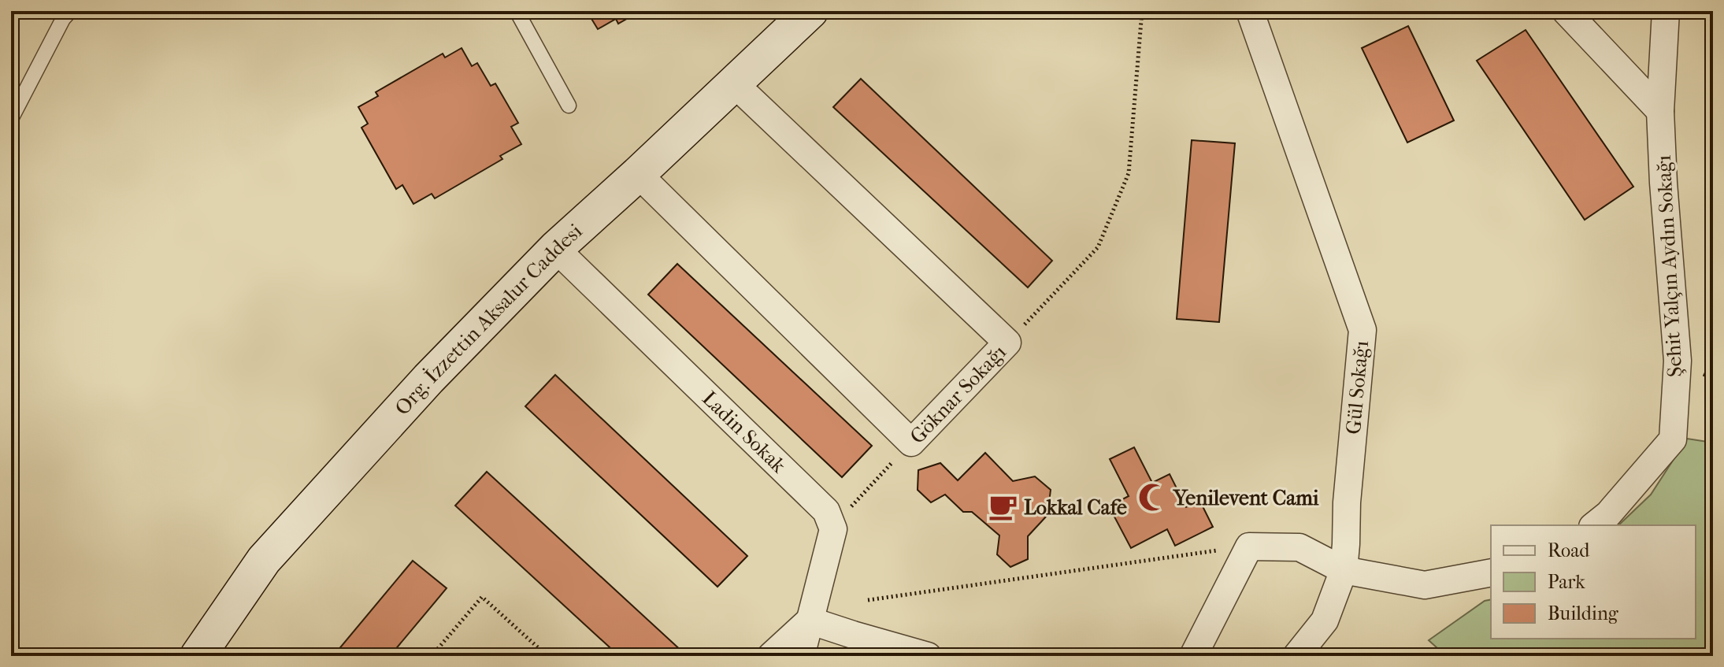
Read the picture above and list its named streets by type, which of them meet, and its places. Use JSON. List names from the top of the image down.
{
  "streets": {
    "main road": ["Org. İzzettin Aksalur Caddesi"],
    "street": [
      "Şehit Yalçın Aydın Sokağı",
      "Gül Sokağı",
      "Göknar Sokağı",
      "Ladin Sokak"
    ]
  },
  "crossings": [
    ["Org. İzzettin Aksalur Caddesi", "Göknar Sokağı"],
    ["Org. İzzettin Aksalur Caddesi", "Ladin Sokak"]
  ],
  "places": {
    "mosque": ["Yenilevent Cami"],
    "cafe": ["Lokkal Cafe"]
  },
  "legend": ["Road", "Park", "Building"]
}
